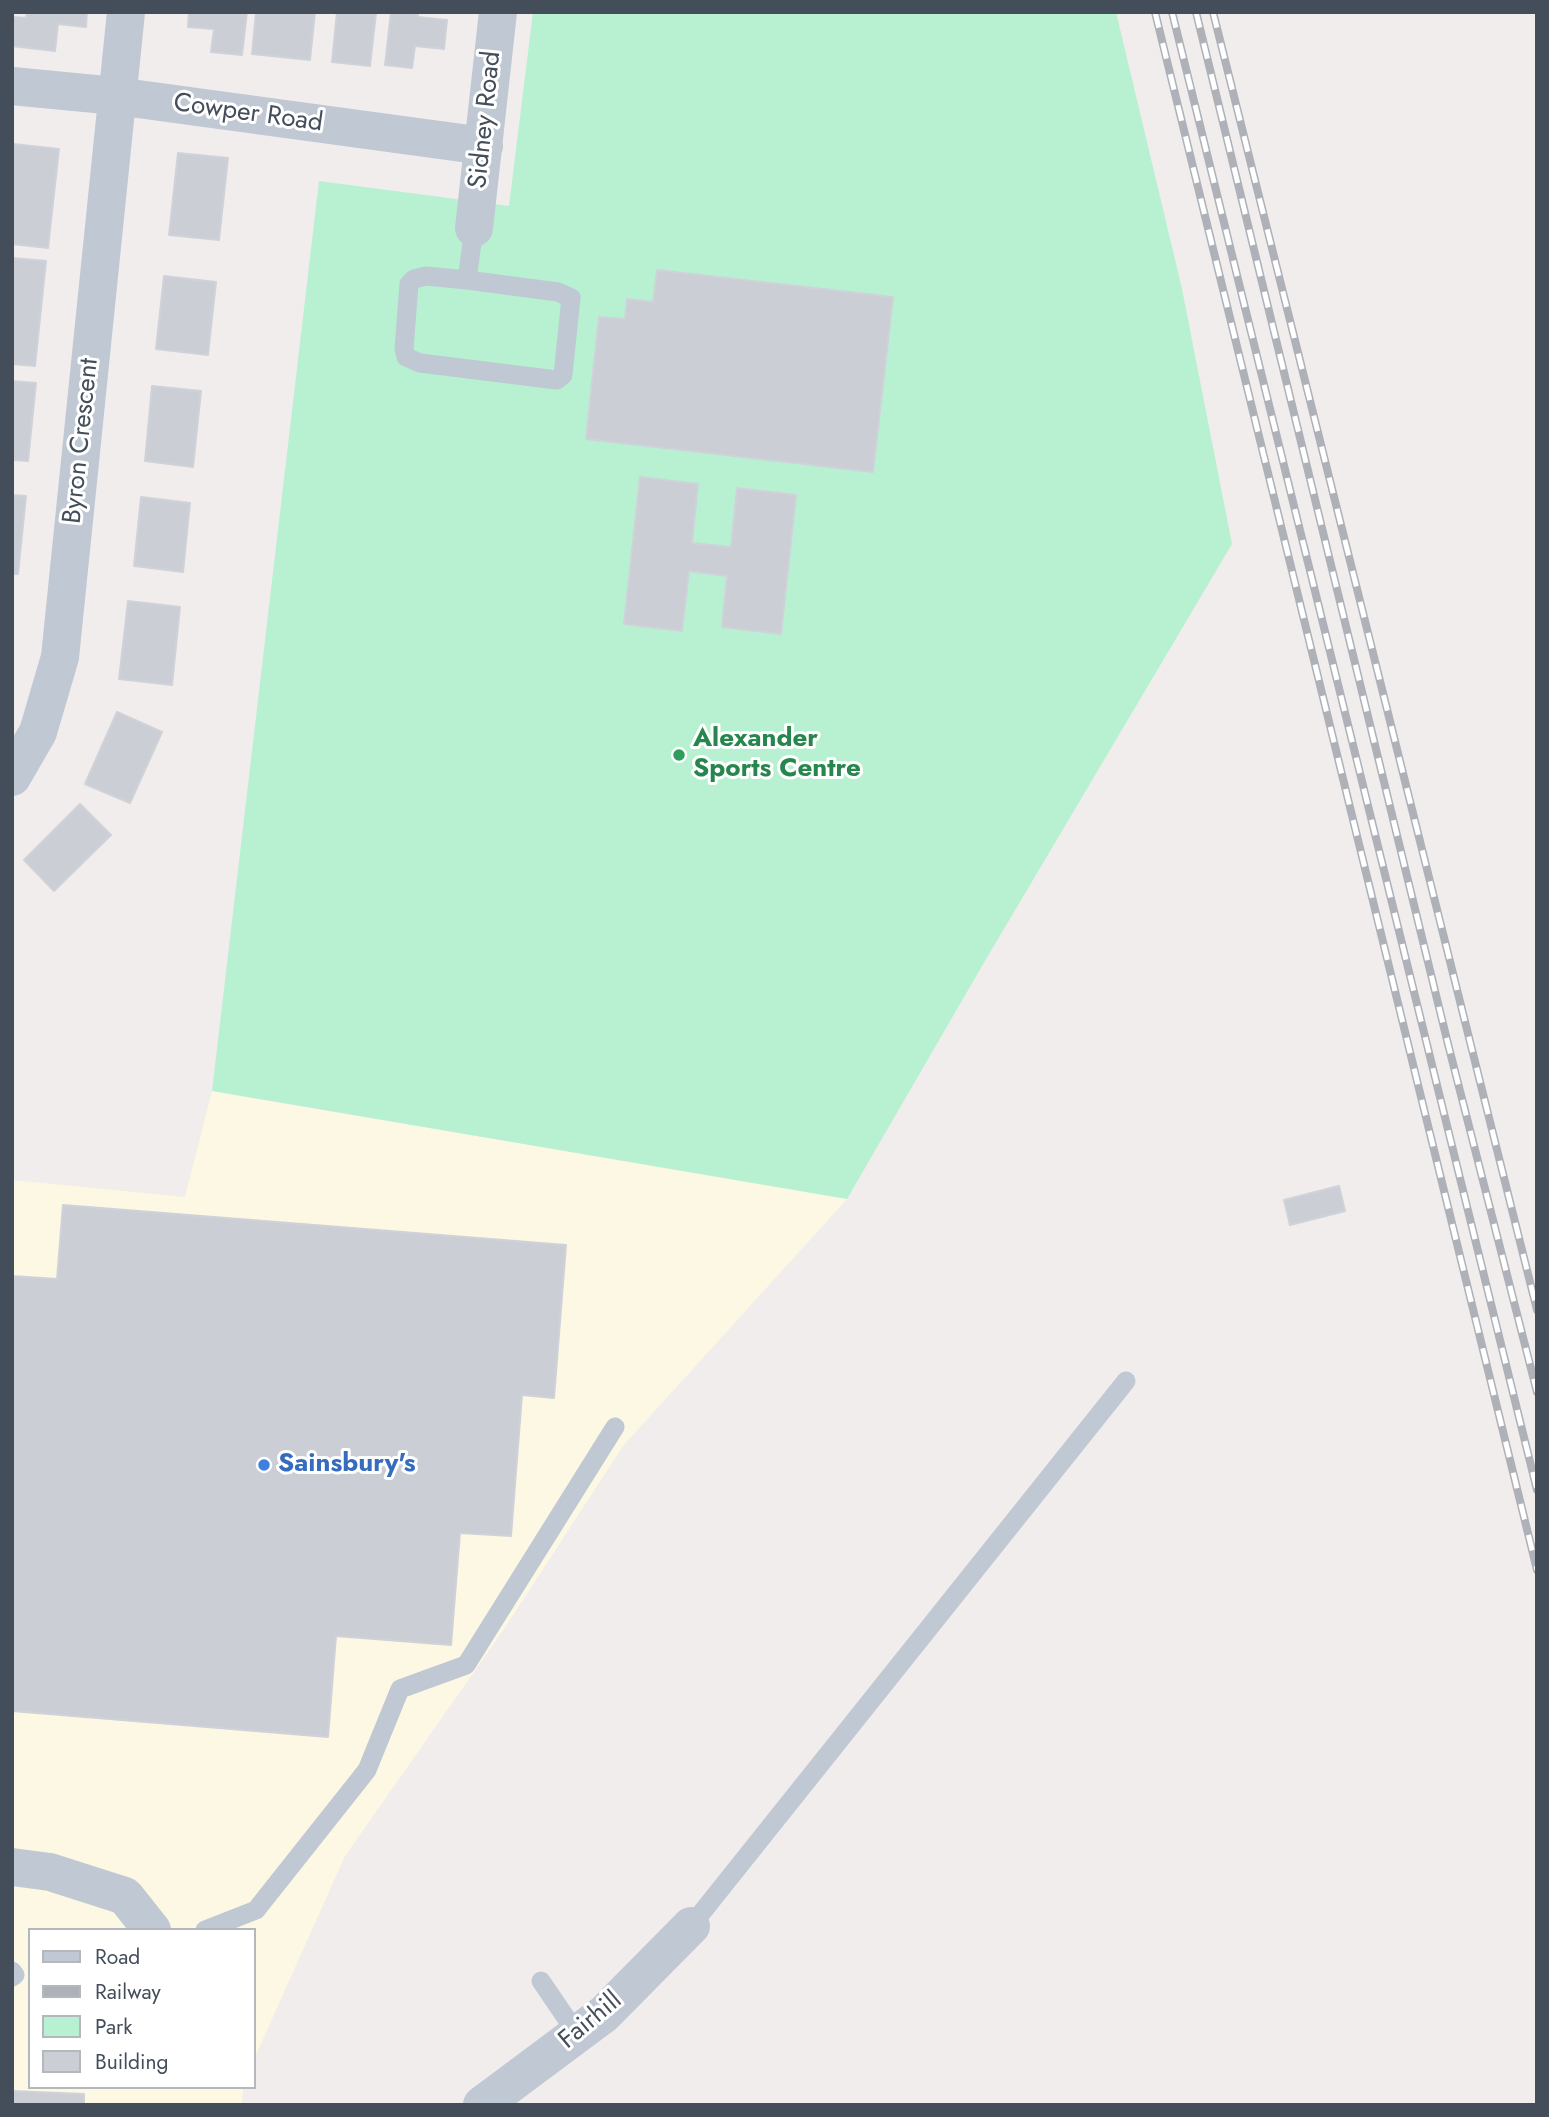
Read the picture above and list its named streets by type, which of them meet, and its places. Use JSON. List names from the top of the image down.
{
  "streets": {
    "street": [
      "Cowper Road",
      "Sidney Road",
      "Byron Crescent",
      "Fairhill"
    ]
  },
  "crossings": [
    ["Cowper Road", "Sidney Road"],
    ["Cowper Road", "Byron Crescent"]
  ],
  "places": ["Alexander Sports Centre", "Sainsbury's"],
  "legend": [
    "Road",
    "Railway",
    "Park",
    "Building"
  ]
}
